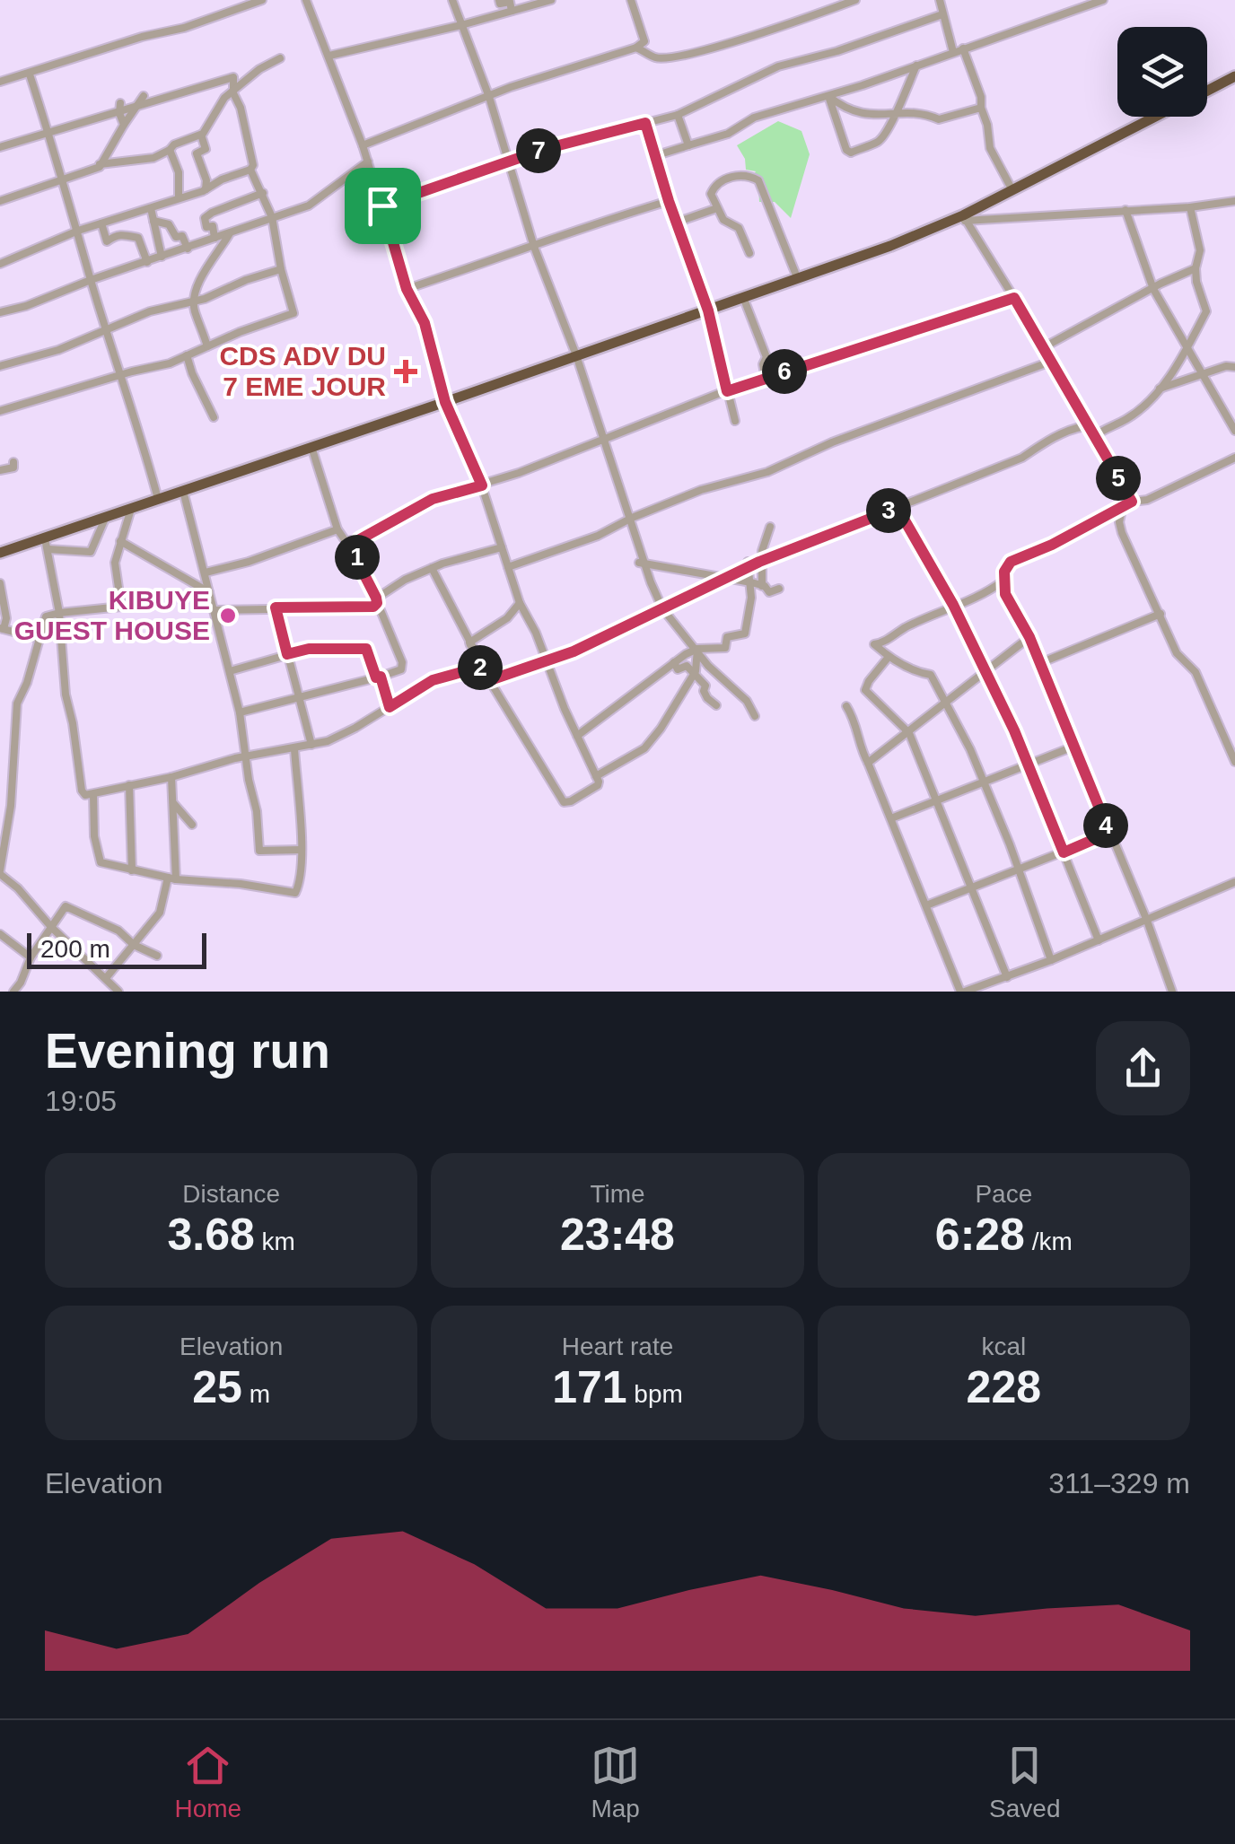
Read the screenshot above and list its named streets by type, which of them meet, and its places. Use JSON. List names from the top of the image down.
{
  "places": {
    "health": ["CDS ADV DU 7 EME JOUR"],
    "other": ["KIBUYE GUEST HOUSE"]
  },
  "scale_bar": "200 m",
  "page": {
    "pins": [
      "7",
      "6",
      "5",
      "3",
      "1",
      "2",
      "4"
    ],
    "scale": "200 m",
    "heading": ["Evening run", "19:05"],
    "stats": [
      ["Distance", "3.68 km"],
      ["Time", "23:48"],
      ["Pace", "6:28 /km"],
      ["Elevation", "25 m"],
      ["Heart rate", "171 bpm"],
      ["kcal", "228"]
    ],
    "chart": ["Elevation", "311–329 m"],
    "tabs": ["Home", "Map", "Saved"]
  }
}
